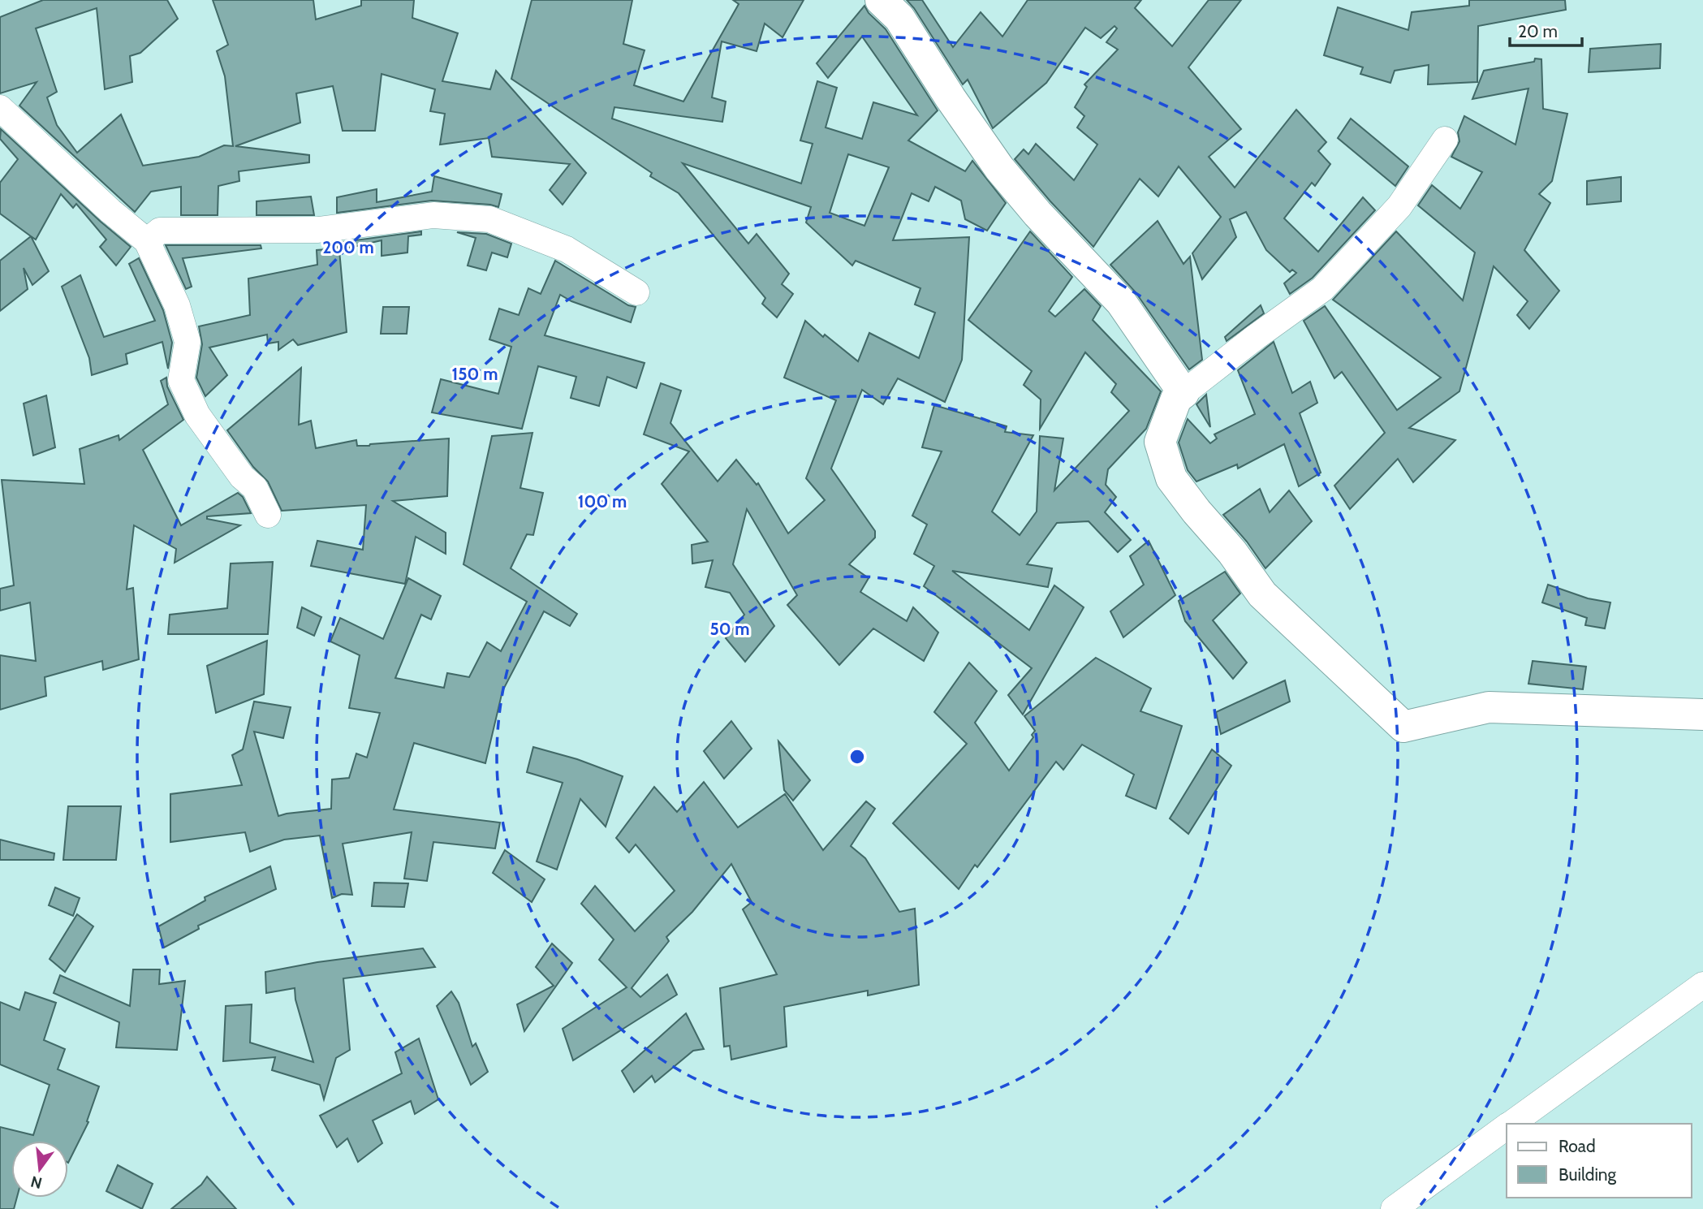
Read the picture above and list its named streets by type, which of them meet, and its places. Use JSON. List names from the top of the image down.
{
  "legend": ["Road", "Building"],
  "scale_bar": "20 m",
  "north": "bottom",
  "rings": [
    "200 m",
    "150 m",
    "100 m",
    "50 m"
  ]
}
